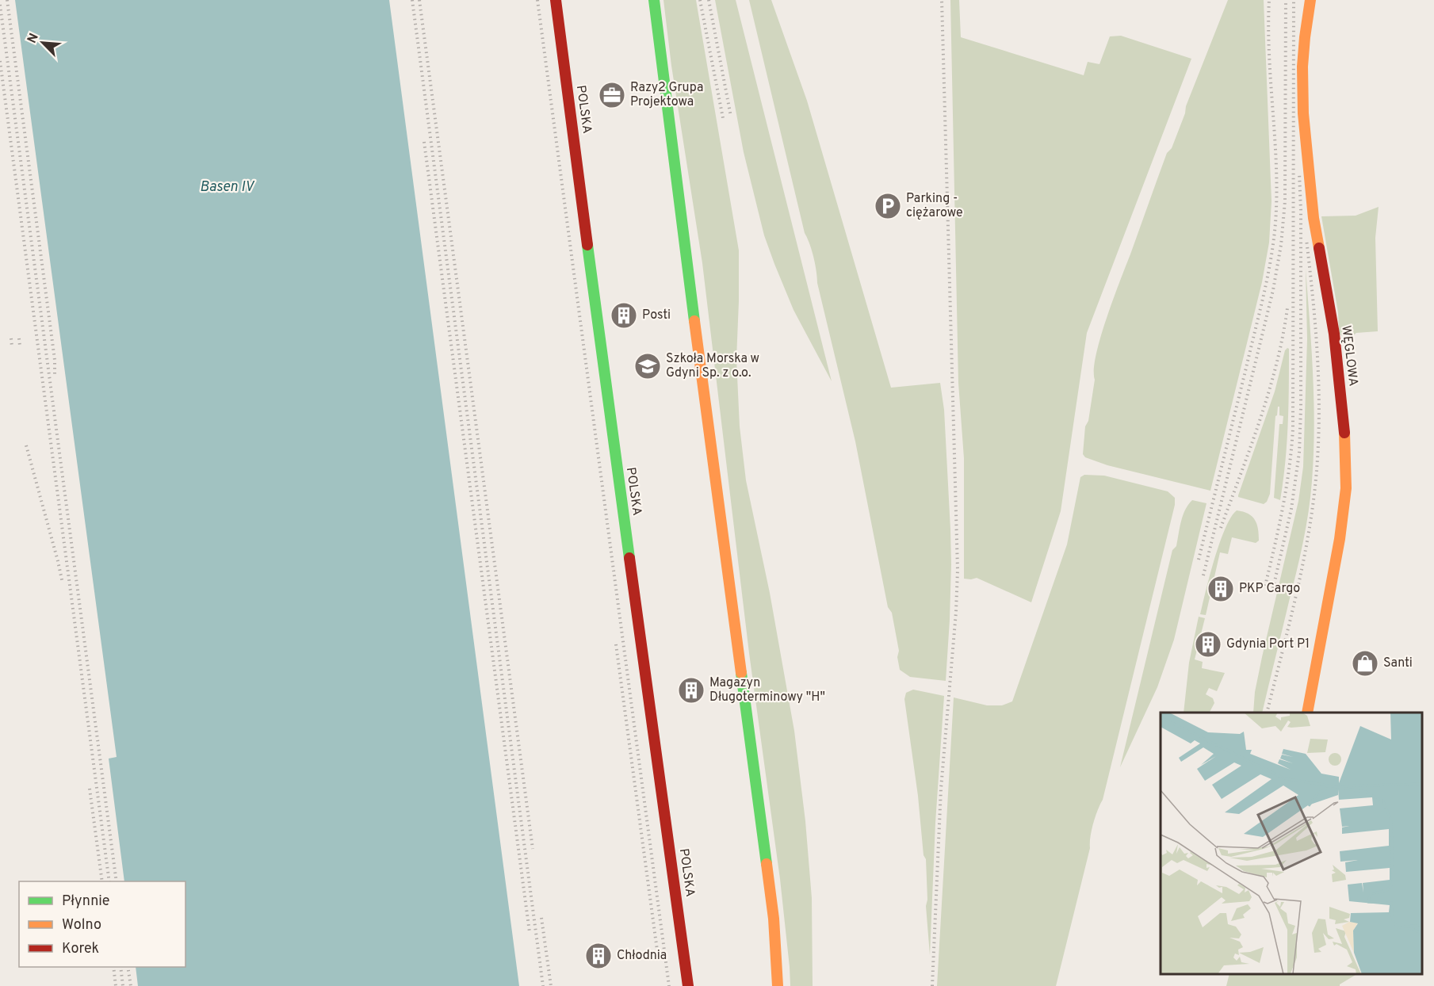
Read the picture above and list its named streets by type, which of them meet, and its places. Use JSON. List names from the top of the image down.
{
  "streets": {
    "main road": ["POLSKA", "WĘGLOWA"]
  },
  "water": ["Basen IV"],
  "places": {
    "office": ["Razy2 Grupa Projektowa"],
    "parking": ["Parking - ciężarowe"],
    "building": [
      "Posti",
      "PKP Cargo",
      "Gdynia Port P1",
      "Magazyn Długoterminowy \"H\"",
      "Chłodnia"
    ],
    "school or university": ["Szkoła Morska w Gdyni Sp. z o.o."],
    "shop": ["Santi"]
  },
  "legend": ["Płynnie", "Wolno", "Korek"],
  "north": "top left"
}
